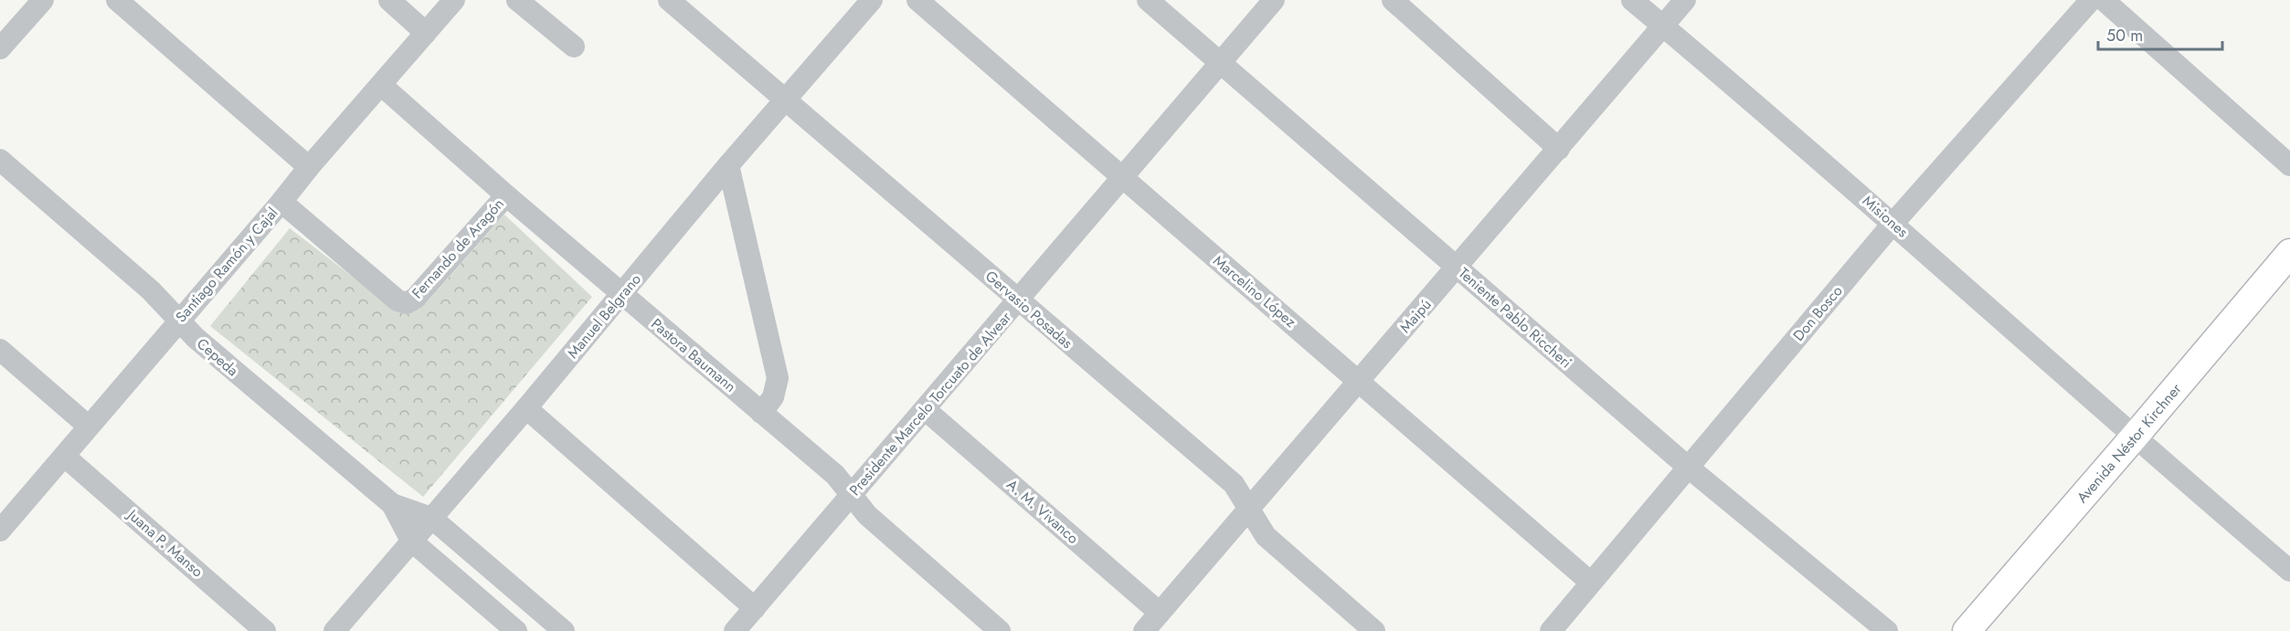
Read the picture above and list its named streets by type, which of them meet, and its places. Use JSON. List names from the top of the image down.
{
  "streets": {
    "main road": ["Avenida Néstor Kirchner"],
    "street": [
      "Misiones",
      "Fernando de Aragón",
      "Santiago Ramón y Cajal",
      "Marcelino López",
      "Gervasio Posadas",
      "Don Bosco",
      "Manuel Belgrano",
      "Maipú",
      "Teniente Pablo Riccheri",
      "Pastora Baumann",
      "Cepeda",
      "Presidente Marcelo Torcuato de Alvear",
      "A. M. Vivanco",
      "Juana P. Manso"
    ]
  },
  "crossings": [
    ["Misiones", "Don Bosco"],
    ["Misiones", "Maipú"],
    ["Misiones", "Avenida Néstor Kirchner"],
    ["Fernando de Aragón", "Santiago Ramón y Cajal"],
    ["Fernando de Aragón", "Pastora Baumann"],
    ["Santiago Ramón y Cajal", "Pastora Baumann"],
    ["Santiago Ramón y Cajal", "Cepeda"],
    ["Santiago Ramón y Cajal", "Juana P. Manso"],
    ["Marcelino López", "Don Bosco"],
    ["Marcelino López", "Maipú"],
    ["Marcelino López", "Presidente Marcelo Torcuato de Alvear"],
    ["Gervasio Posadas", "Manuel Belgrano"],
    ["Gervasio Posadas", "Maipú"],
    ["Gervasio Posadas", "Presidente Marcelo Torcuato de Alvear"],
    ["Don Bosco", "Teniente Pablo Riccheri"],
    ["Manuel Belgrano", "Pastora Baumann"],
    ["Manuel Belgrano", "Cepeda"],
    ["Maipú", "Teniente Pablo Riccheri"],
    ["Maipú", "A. M. Vivanco"],
    ["Teniente Pablo Riccheri", "Presidente Marcelo Torcuato de Alvear"],
    ["Pastora Baumann", "Presidente Marcelo Torcuato de Alvear"],
    ["Presidente Marcelo Torcuato de Alvear", "A. M. Vivanco"]
  ],
  "scale_bar": "50 m"
}
